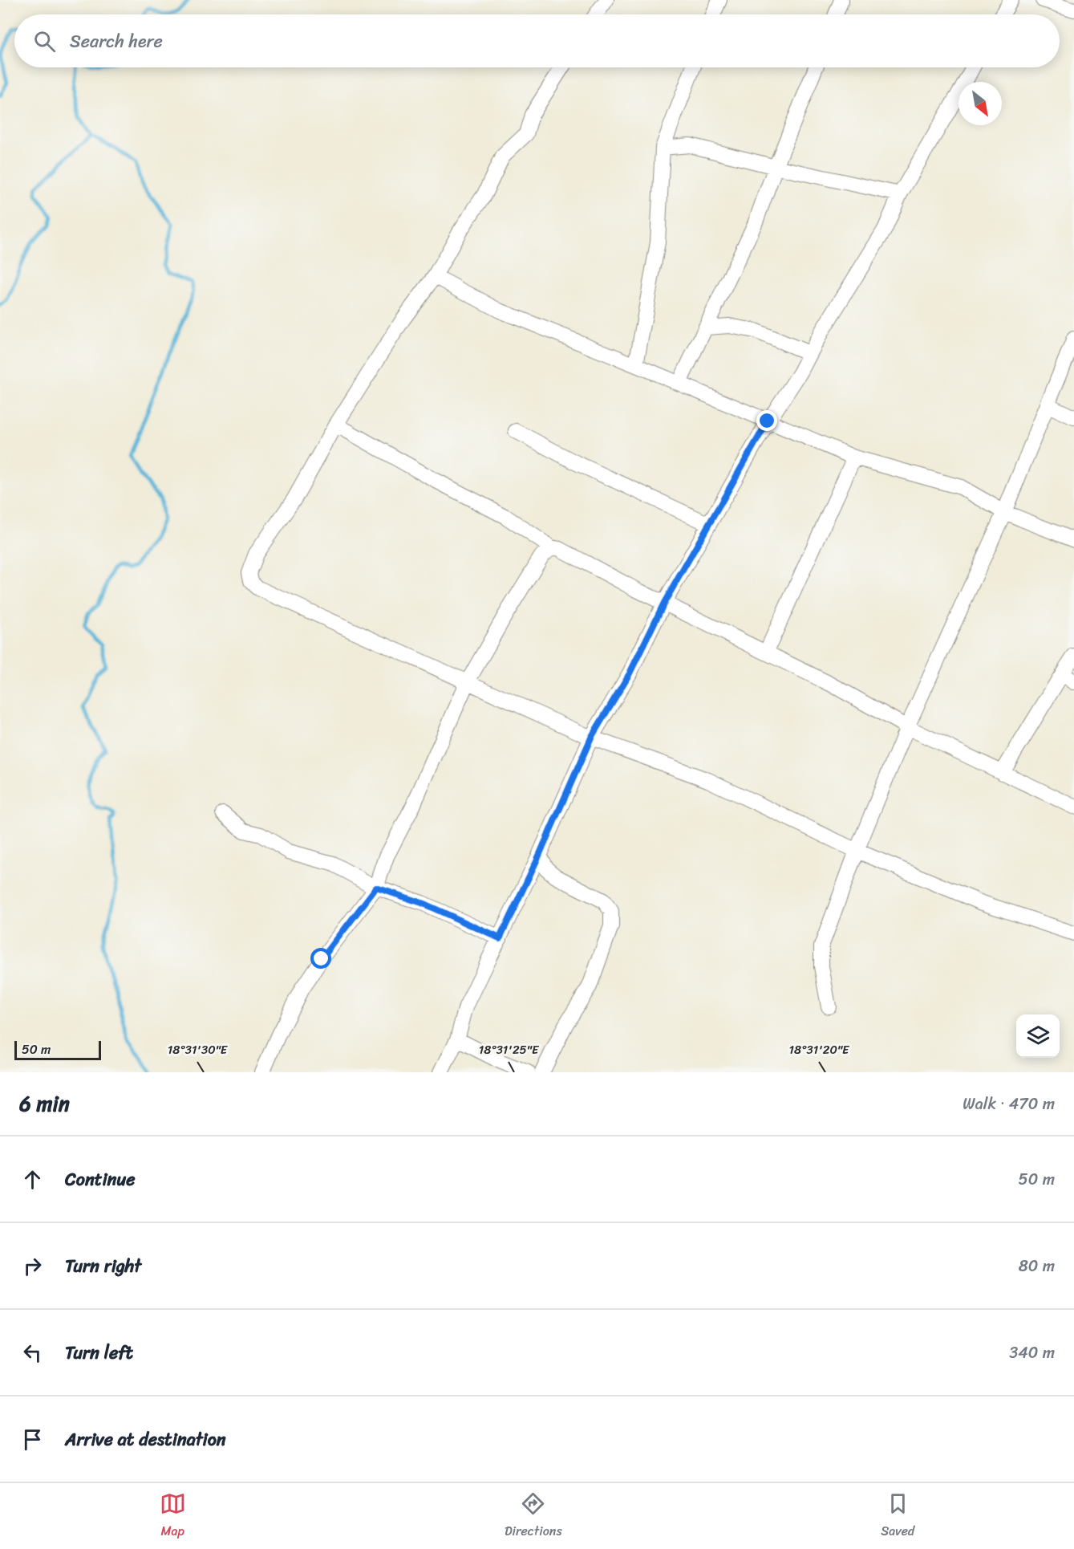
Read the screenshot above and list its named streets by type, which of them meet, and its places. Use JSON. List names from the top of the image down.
{
  "scale_bar": "50 m",
  "north": "bottom right",
  "page": {
    "search": "Search here",
    "scale": "50 m",
    "heading": ["6 min", "Walk · 470 m"],
    "list": [
      ["Continue", "50 m"],
      ["Turn right", "80 m"],
      ["Turn left", "340 m"],
      "Arrive at destination"
    ],
    "nav": ["Map", "Directions", "Saved"]
  },
  "coordinates": ["18°31'30\"E", "18°31'25\"E", "18°31'20\"E"]
}
